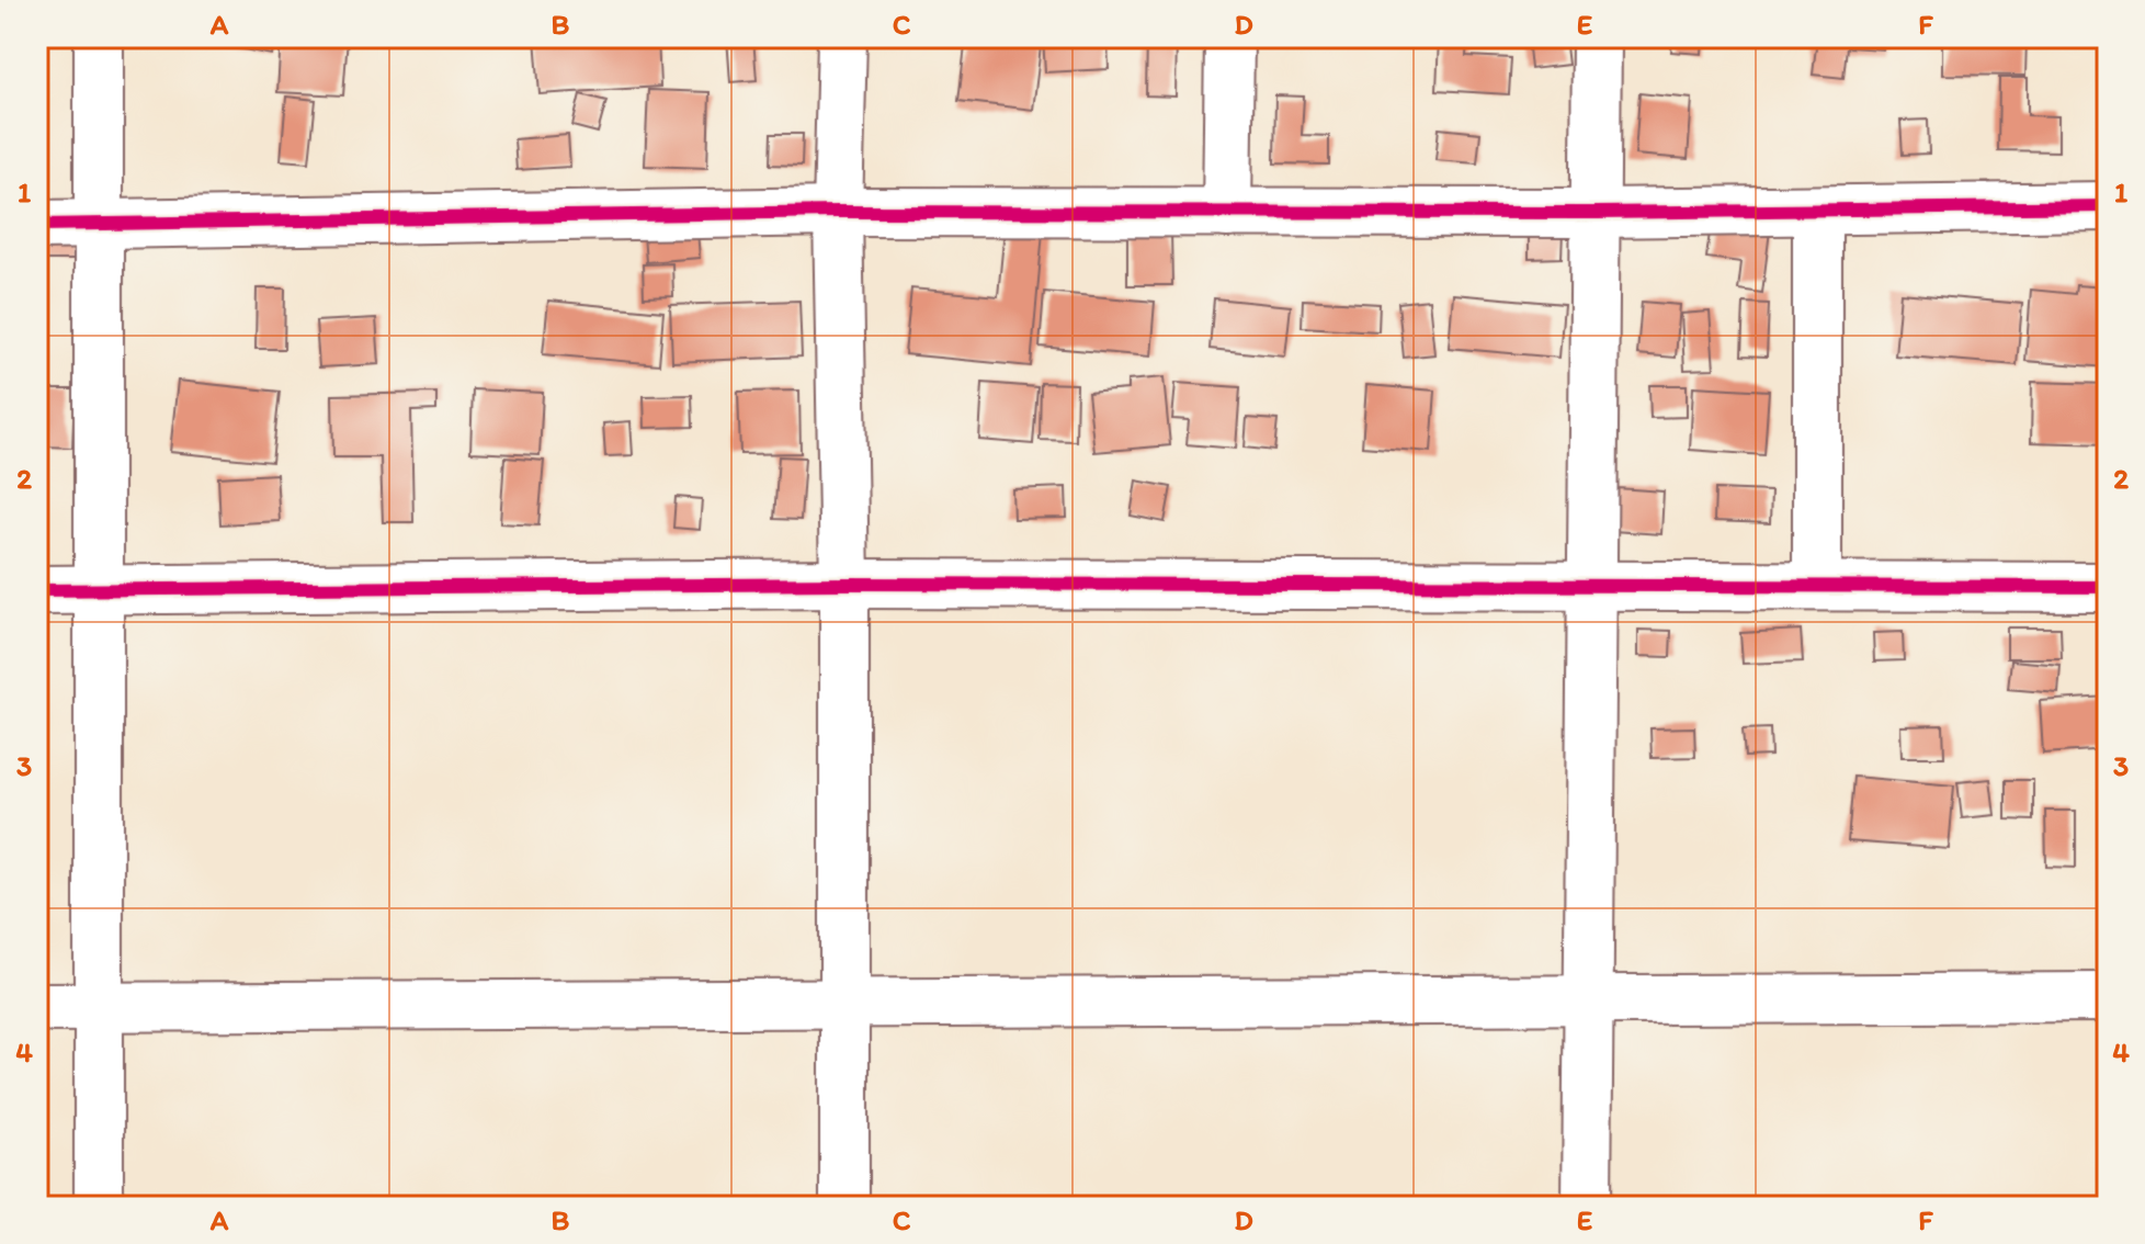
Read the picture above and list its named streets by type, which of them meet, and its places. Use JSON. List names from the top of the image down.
{
  "grid": {
    "columns": [
      "A",
      "B",
      "C",
      "D",
      "E",
      "F"
    ],
    "rows": [
      "1",
      "2",
      "3",
      "4"
    ]
  }
}
